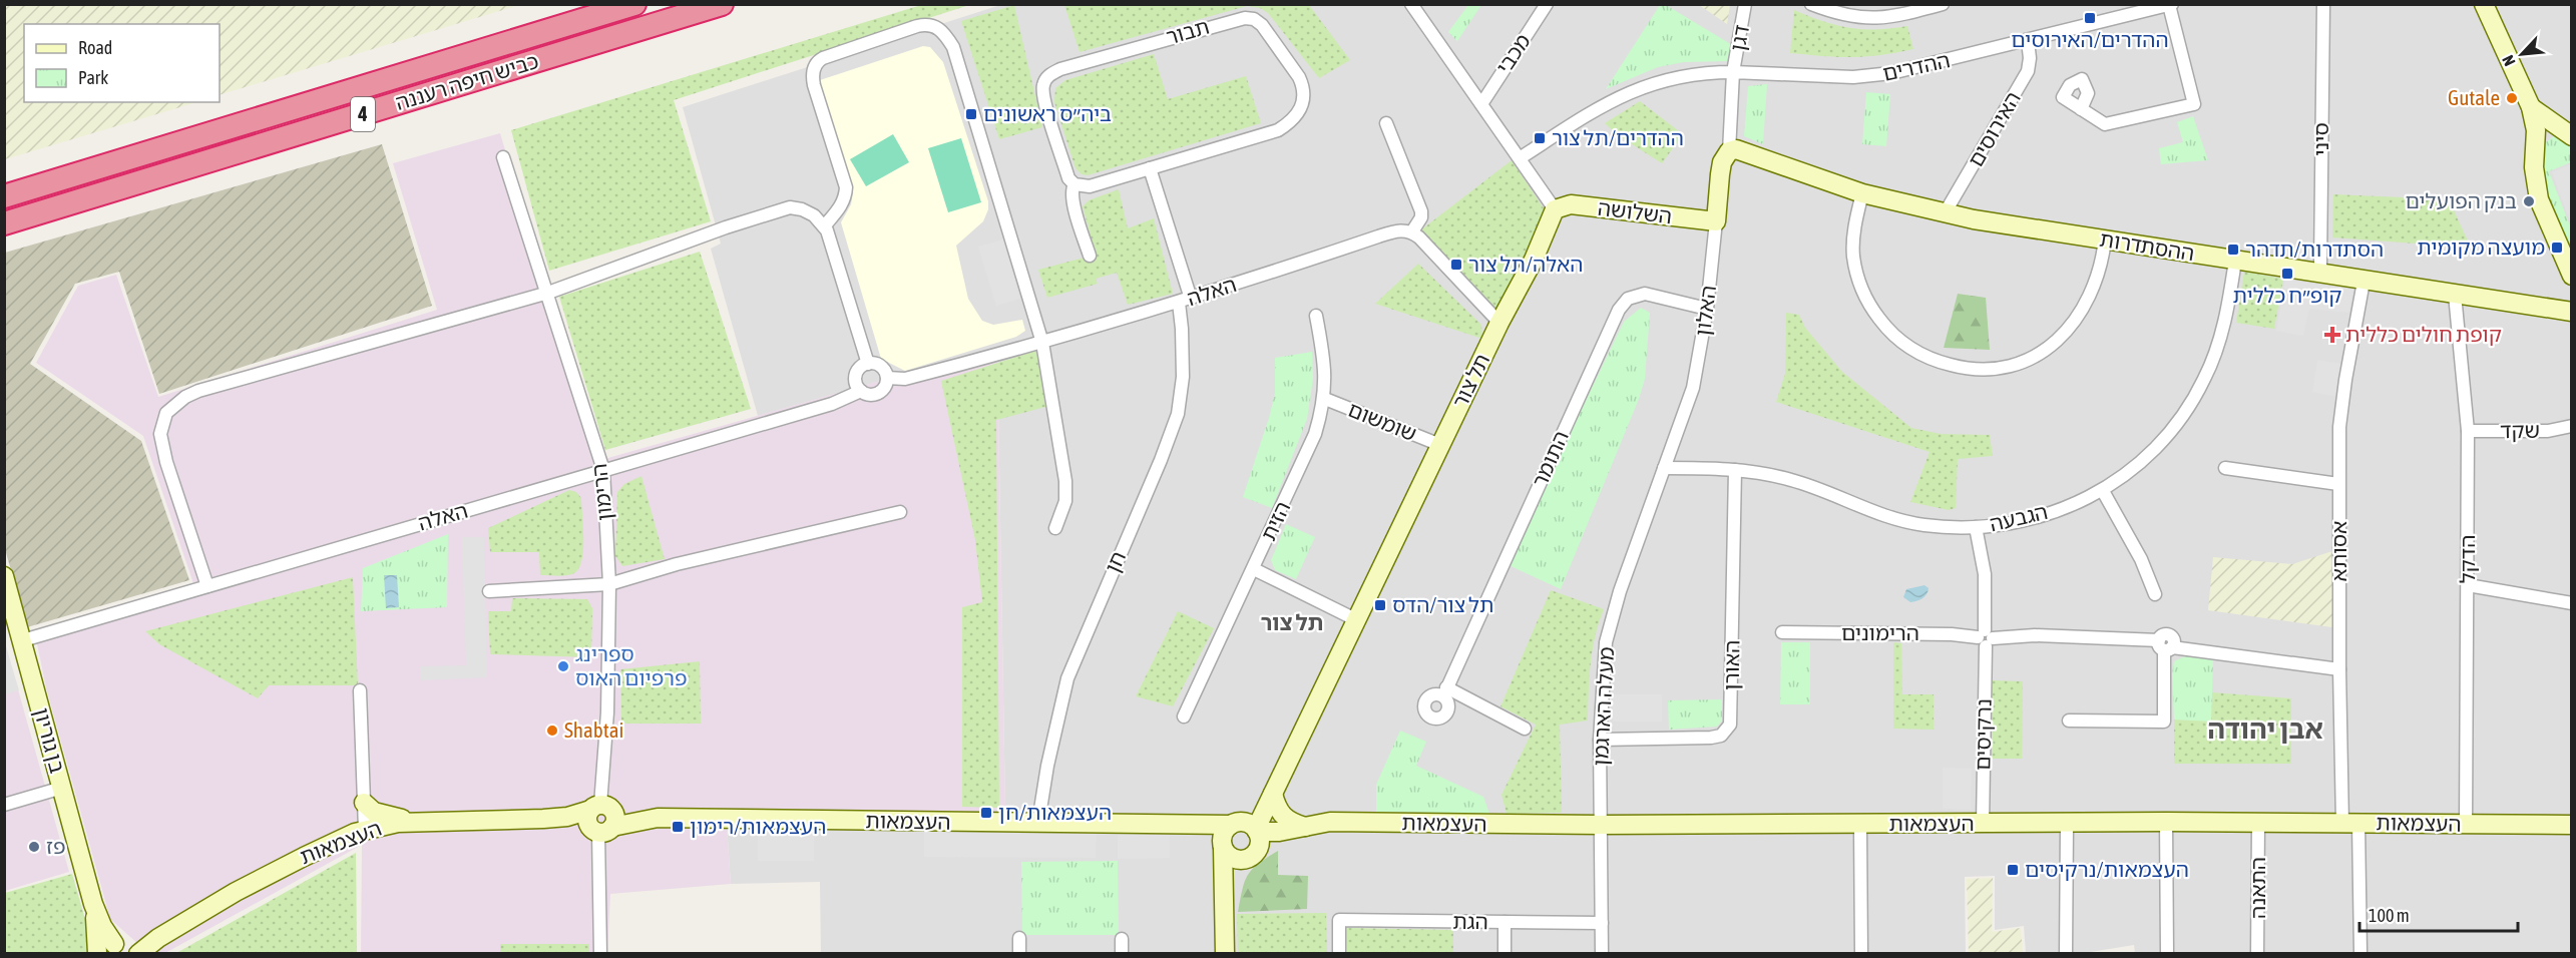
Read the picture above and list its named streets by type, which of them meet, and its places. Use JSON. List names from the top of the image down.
{
  "streets": {
    "highway": ["כביש חיפה רעננה", "4"],
    "street": [
      "תבור",
      "דגן",
      "מכבי",
      "ההדרים",
      "האירוסים",
      "סיני",
      "השלושה",
      "ההסתדרות",
      "האלה",
      "האלון",
      "תל צור",
      "שומשום",
      "שקד",
      "התומר",
      "הרימון",
      "הגבעה",
      "הזית",
      "אסותא",
      "הדקל",
      "חן",
      "הרימונים",
      "האורן",
      "מעלה הארגמן",
      "נרקיסים",
      "בן גוריון",
      "העצמאות",
      "התאנה",
      "הגת"
    ]
  },
  "crossings": [
    ["דגן", "ההדרים"],
    ["ההדרים", "האירוסים"],
    ["האירוסים", "ההסתדרות"],
    ["סיני", "ההסתדרות"],
    ["השלושה", "האלון"],
    ["השלושה", "תל צור"],
    ["ההסתדרות", "האלון"],
    ["ההסתדרות", "הגבעה"],
    ["ההסתדרות", "אסותא"],
    ["ההסתדרות", "הדקל"],
    ["האלה", "הרימון"],
    ["האלה", "חן"],
    ["האלה", "בן גוריון"],
    ["האלון", "התומר"],
    ["האלון", "הגבעה"],
    ["האלון", "מעלה הארגמן"],
    ["תל צור", "שומשום"],
    ["תל צור", "העצמאות"],
    ["שומשום", "הזית"],
    ["שקד", "הדקל"],
    ["הרימון", "העצמאות"],
    ["הגבעה", "האורן"],
    ["הגבעה", "מעלה הארגמן"],
    ["הגבעה", "נרקיסים"],
    ["אסותא", "הרימונים"],
    ["אסותא", "העצמאות"],
    ["הדקל", "העצמאות"],
    ["חן", "העצמאות"],
    ["הרימונים", "נרקיסים"],
    ["האורן", "מעלה הארגמן"],
    ["מעלה הארגמן", "העצמאות"],
    ["מעלה הארגמן", "הגת"],
    ["נרקיסים", "העצמאות"],
    ["בן גוריון", "העצמאות"],
    ["העצמאות", "התאנה"]
  ],
  "districts": ["תל צור", "אבן יהודה"],
  "places": {
    "transit": [
      "ההדרים/האירוסים",
      "ביה״ס ראשונים",
      "ההדרים/תל צור",
      "מועצה מקומית",
      "הסתדרות/תדהר",
      "האלה/תל צור",
      "קופ״ח כללית",
      "תל צור/הדס",
      "העצמאות/חן",
      "העצמאות/רימון",
      "העצמאות/נרקיסים"
    ],
    "other": [
      "Gutale",
      "בנק הפועלים",
      "ספרינג פרפיום האוס",
      "Shabtai",
      "פז"
    ],
    "health": ["קופת חולים כללית"]
  },
  "legend": ["Road", "Park"],
  "scale_bar": "100 m",
  "north": "bottom left"
}
